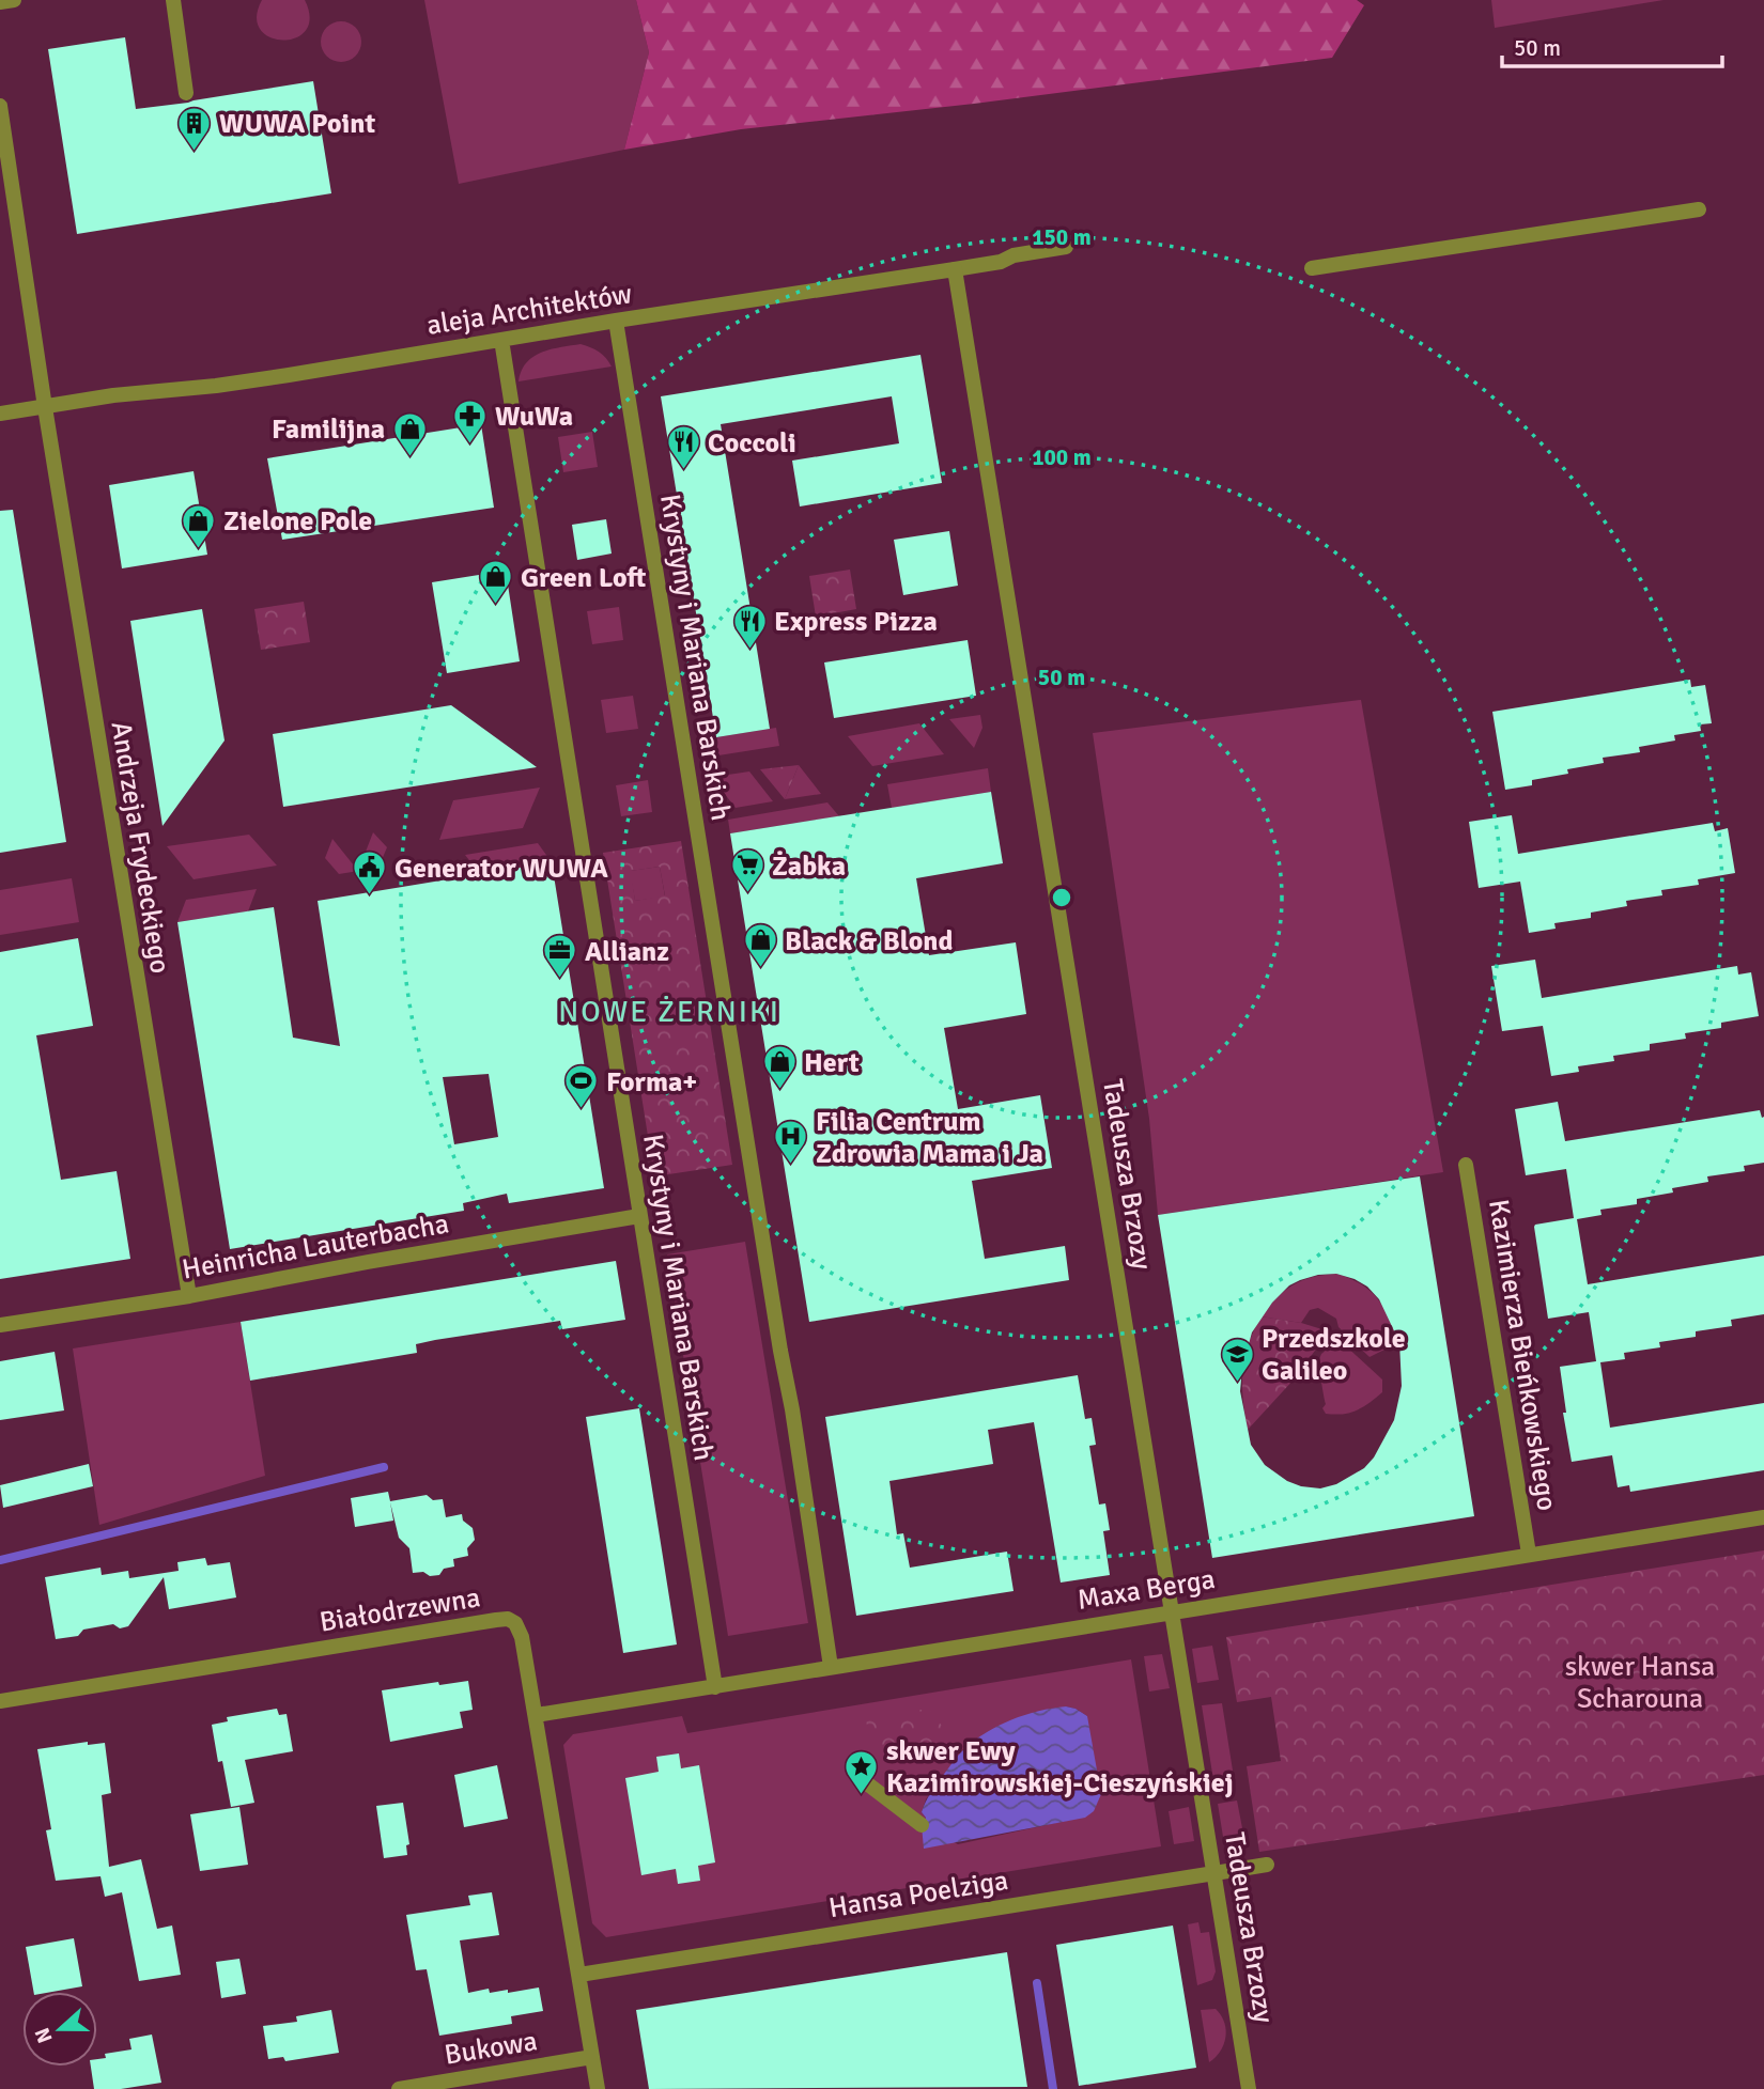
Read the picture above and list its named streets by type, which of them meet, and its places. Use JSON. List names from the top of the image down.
{
  "streets": {
    "street": [
      "aleja Architektów",
      "Krystyny i Mariana Barskich",
      "Andrzeja Frydeckiego",
      "Tadeusza Brzozy",
      "Heinricha Lauterbacha",
      "Kazimierza Bieńkowskiego",
      "Maxa Berga",
      "Białodrzewna",
      "Hansa Poelziga",
      "Bukowa"
    ]
  },
  "crossings": [
    ["aleja Architektów", "Krystyny i Mariana Barskich"],
    ["aleja Architektów", "Andrzeja Frydeckiego"],
    ["aleja Architektów", "Tadeusza Brzozy"],
    ["Krystyny i Mariana Barskich", "Heinricha Lauterbacha"],
    ["Krystyny i Mariana Barskich", "Maxa Berga"],
    ["Andrzeja Frydeckiego", "Heinricha Lauterbacha"],
    ["Tadeusza Brzozy", "Maxa Berga"],
    ["Tadeusza Brzozy", "Hansa Poelziga"],
    ["Kazimierza Bieńkowskiego", "Maxa Berga"],
    ["Maxa Berga", "Białodrzewna"],
    ["Białodrzewna", "Hansa Poelziga"],
    ["Białodrzewna", "Bukowa"]
  ],
  "districts": ["NOWE ŻERNIKI"],
  "parks": ["skwer Hansa Scharouna"],
  "places": {
    "building": ["WUWA Point"],
    "pharmacy": ["WuWa"],
    "shop": [
      "Familijna",
      "Zielone Pole",
      "Green Loft",
      "Black & Blond",
      "Hert"
    ],
    "restaurant": ["Coccoli", "Express Pizza"],
    "supermarket": ["Żabka"],
    "public building": ["Generator WUWA"],
    "office": ["Allianz"],
    "sports": ["Forma+"],
    "hospital": ["Filia Centrum Zdrowia Mama i Ja"],
    "school or university": ["Przedszkole Galileo"],
    "place": ["skwer Ewy Kazimirowskiej-Cieszyńskiej"]
  },
  "scale_bar": "50 m",
  "north": "left",
  "rings": ["150 m", "100 m", "50 m"]
}
